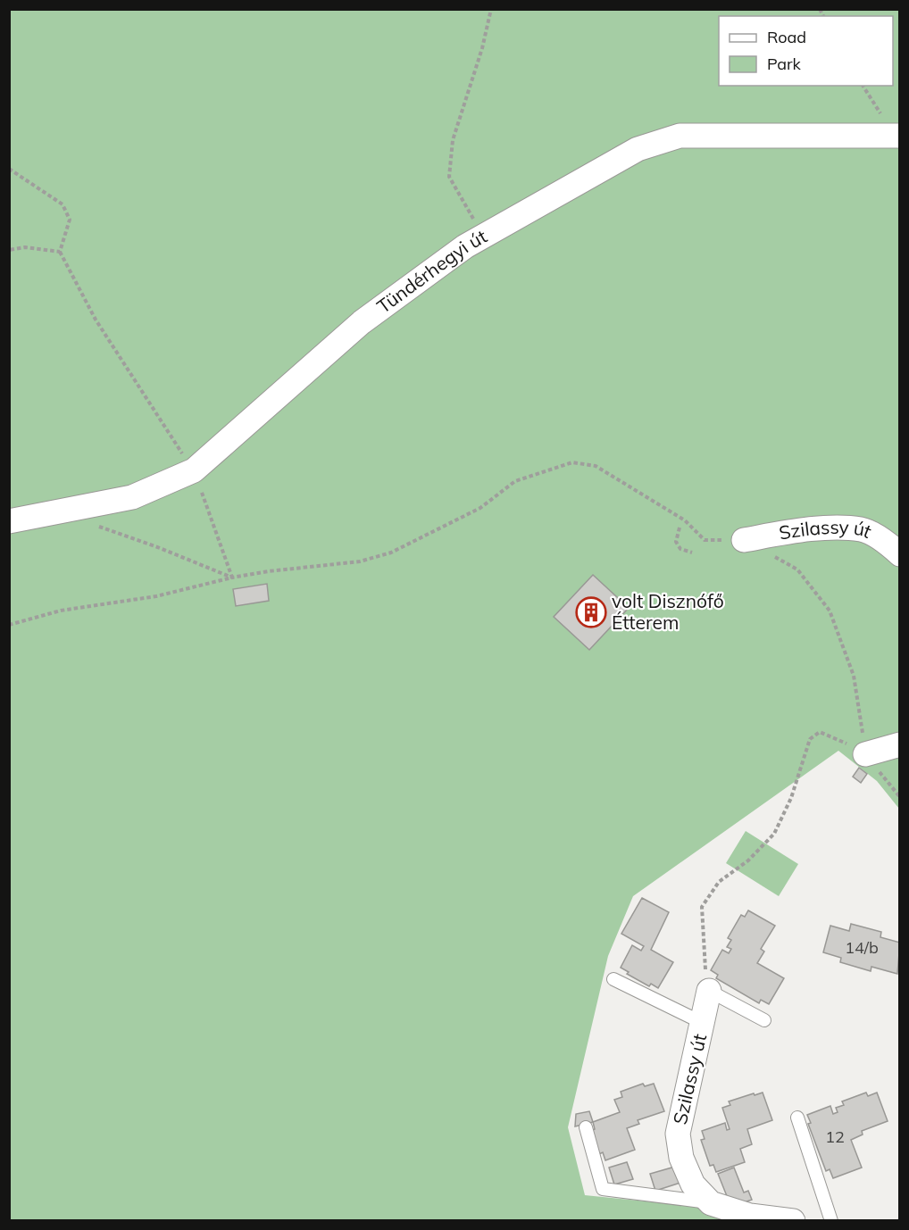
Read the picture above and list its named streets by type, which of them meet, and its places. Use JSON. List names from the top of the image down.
{
  "streets": {
    "street": ["Tündérhegyi út", "Szilassy út"]
  },
  "places": {
    "building": ["volt Disznófő Étterem"]
  },
  "house_numbers": ["14/b", "12"],
  "legend": ["Road", "Park"]
}
